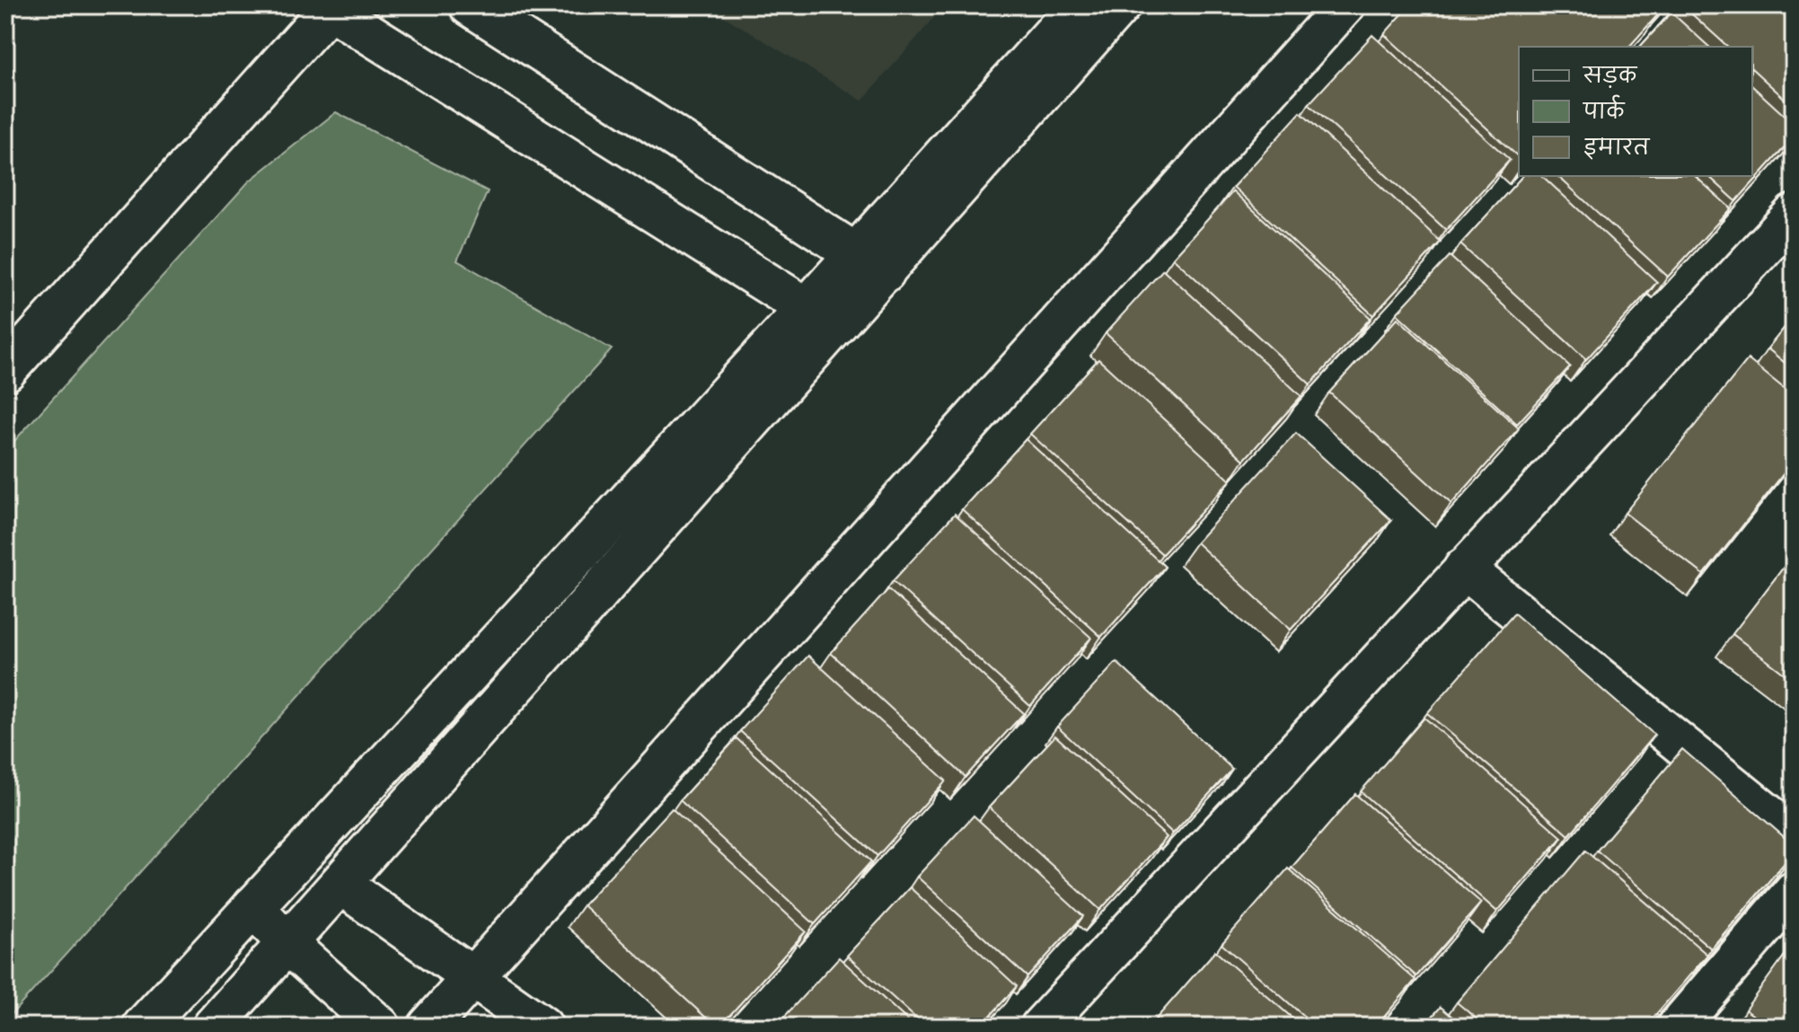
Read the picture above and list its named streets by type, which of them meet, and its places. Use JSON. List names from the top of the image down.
{
  "legend": ["सड़क", "पार्क", "इमारत"]
}
